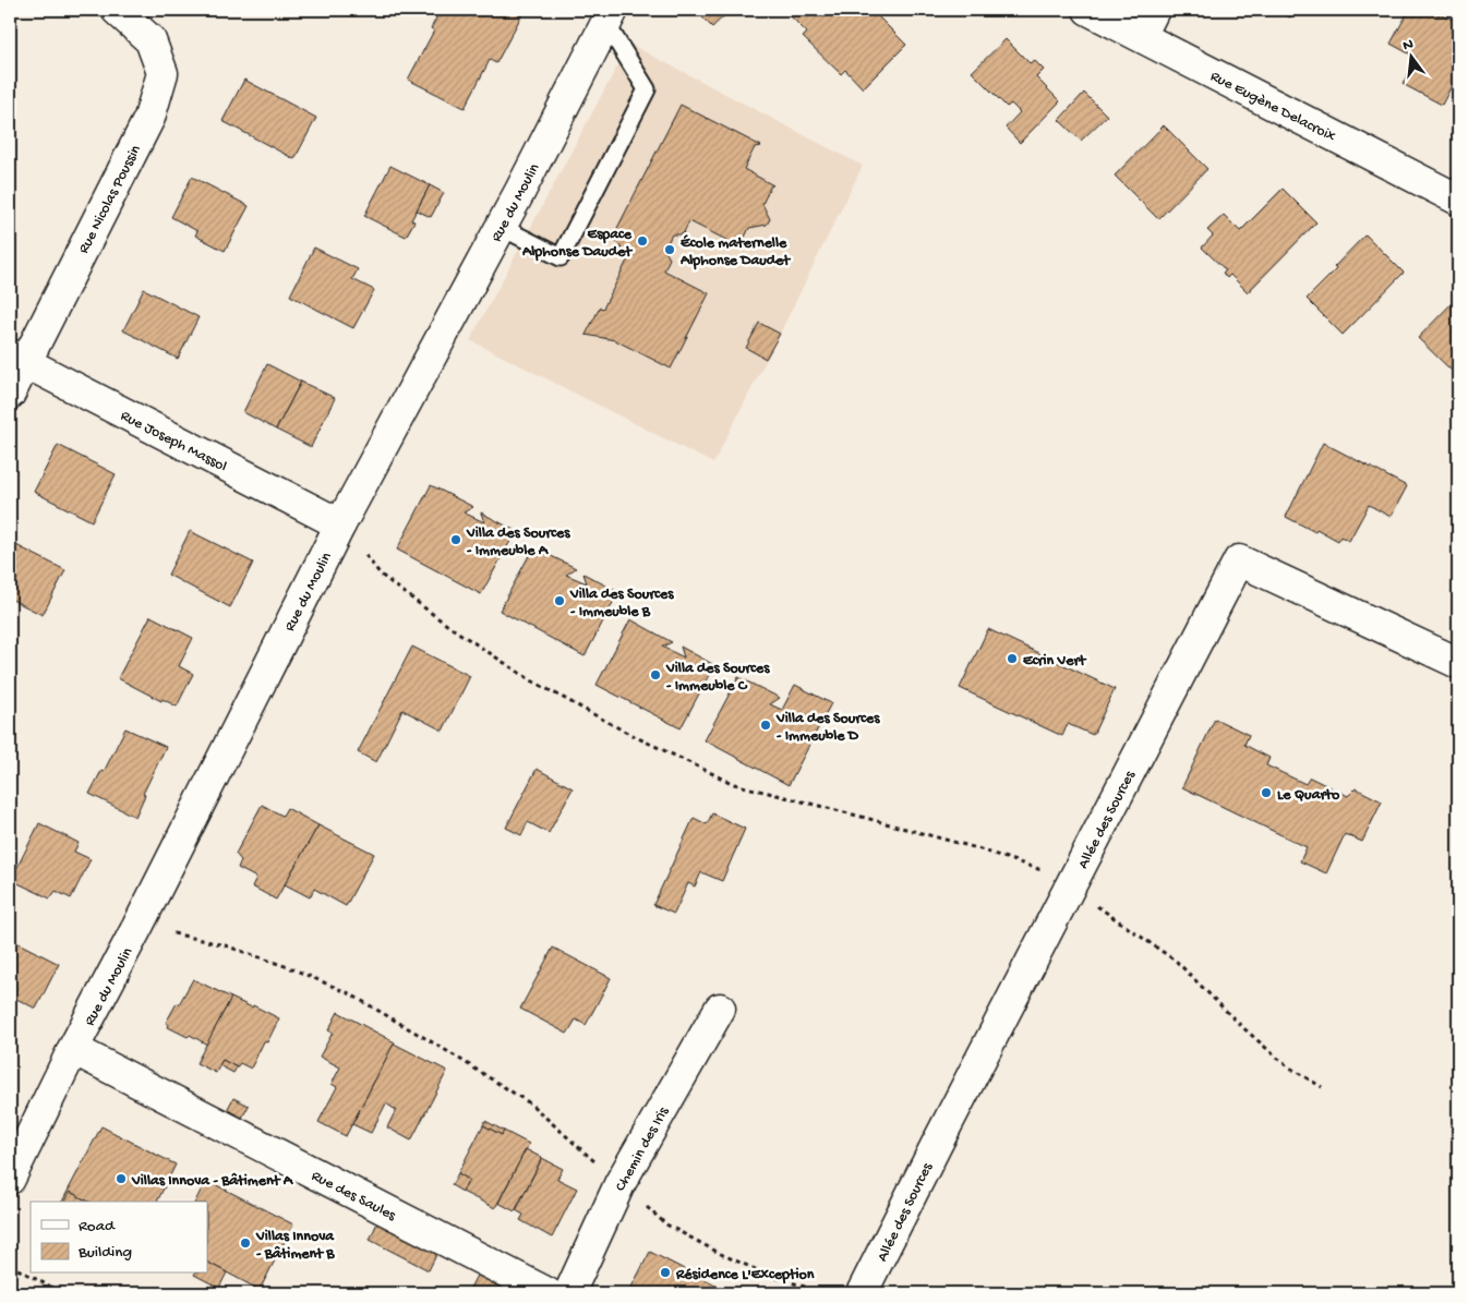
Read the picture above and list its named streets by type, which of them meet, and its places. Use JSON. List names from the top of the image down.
{
  "streets": {
    "street": [
      "Rue Eugène Delacroix",
      "Rue Nicolas Poussin",
      "Rue du Moulin",
      "Rue Joseph Massol",
      "Allée des Sources",
      "Chemin des Iris",
      "Rue des Saules"
    ]
  },
  "crossings": [
    ["Rue Nicolas Poussin", "Rue Joseph Massol"],
    ["Rue du Moulin", "Rue Joseph Massol"],
    ["Rue du Moulin", "Rue des Saules"]
  ],
  "places": [
    "Espace Alphonse Daudet",
    "École maternelle Alphonse Daudet",
    "Villa des Sources - Immeuble A",
    "Villa des Sources - Immeuble B",
    "Ecrin Vert",
    "Villa des Sources - Immeuble C",
    "Villa des Sources - Immeuble D",
    "Le Quarto",
    "Villas Innova - Bâtiment A",
    "Villas Innova - Bâtiment B",
    "Résidence L'Exception"
  ],
  "legend": ["Road", "Building"],
  "north": "top"
}
